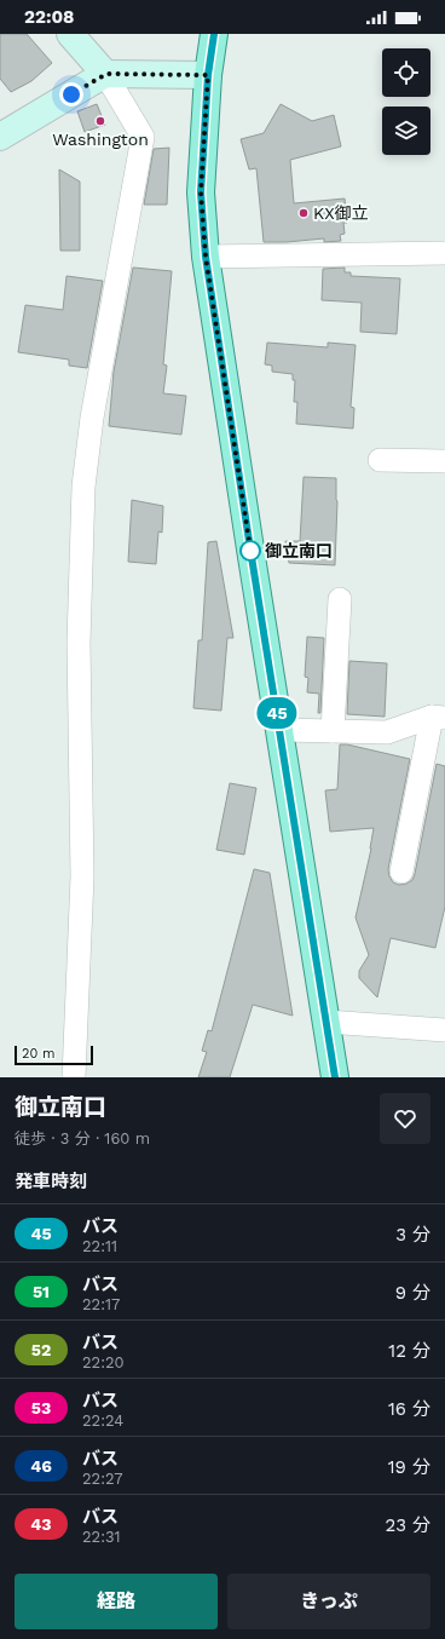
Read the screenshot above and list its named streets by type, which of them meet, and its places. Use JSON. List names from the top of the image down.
{
  "places": ["Washington", "KX御立", "御立南口"],
  "lines": ["bus line 45"],
  "scale_bar": "20 m",
  "page": {
    "status": "22:08",
    "on_map": "45",
    "scale": "20 m",
    "heading": [
      ["御立南口", "徒歩 · 3 分 · 160 m"],
      "発車時刻"
    ],
    "list": [
      {
        "mark": "45",
        "name": "バス",
        "note": "22:11",
        "value": "3 分"
      },
      {
        "mark": "51",
        "name": "バス",
        "note": "22:17",
        "value": "9 分"
      },
      {
        "mark": "52",
        "name": "バス",
        "note": "22:20",
        "value": "12 分"
      },
      {
        "mark": "53",
        "name": "バス",
        "note": "22:24",
        "value": "16 分"
      },
      {
        "mark": "46",
        "name": "バス",
        "note": "22:27",
        "value": "19 分"
      },
      {
        "mark": "43",
        "name": "バス",
        "note": "22:31",
        "value": "23 分"
      }
    ],
    "buttons": ["経路", "きっぷ"]
  }
}
